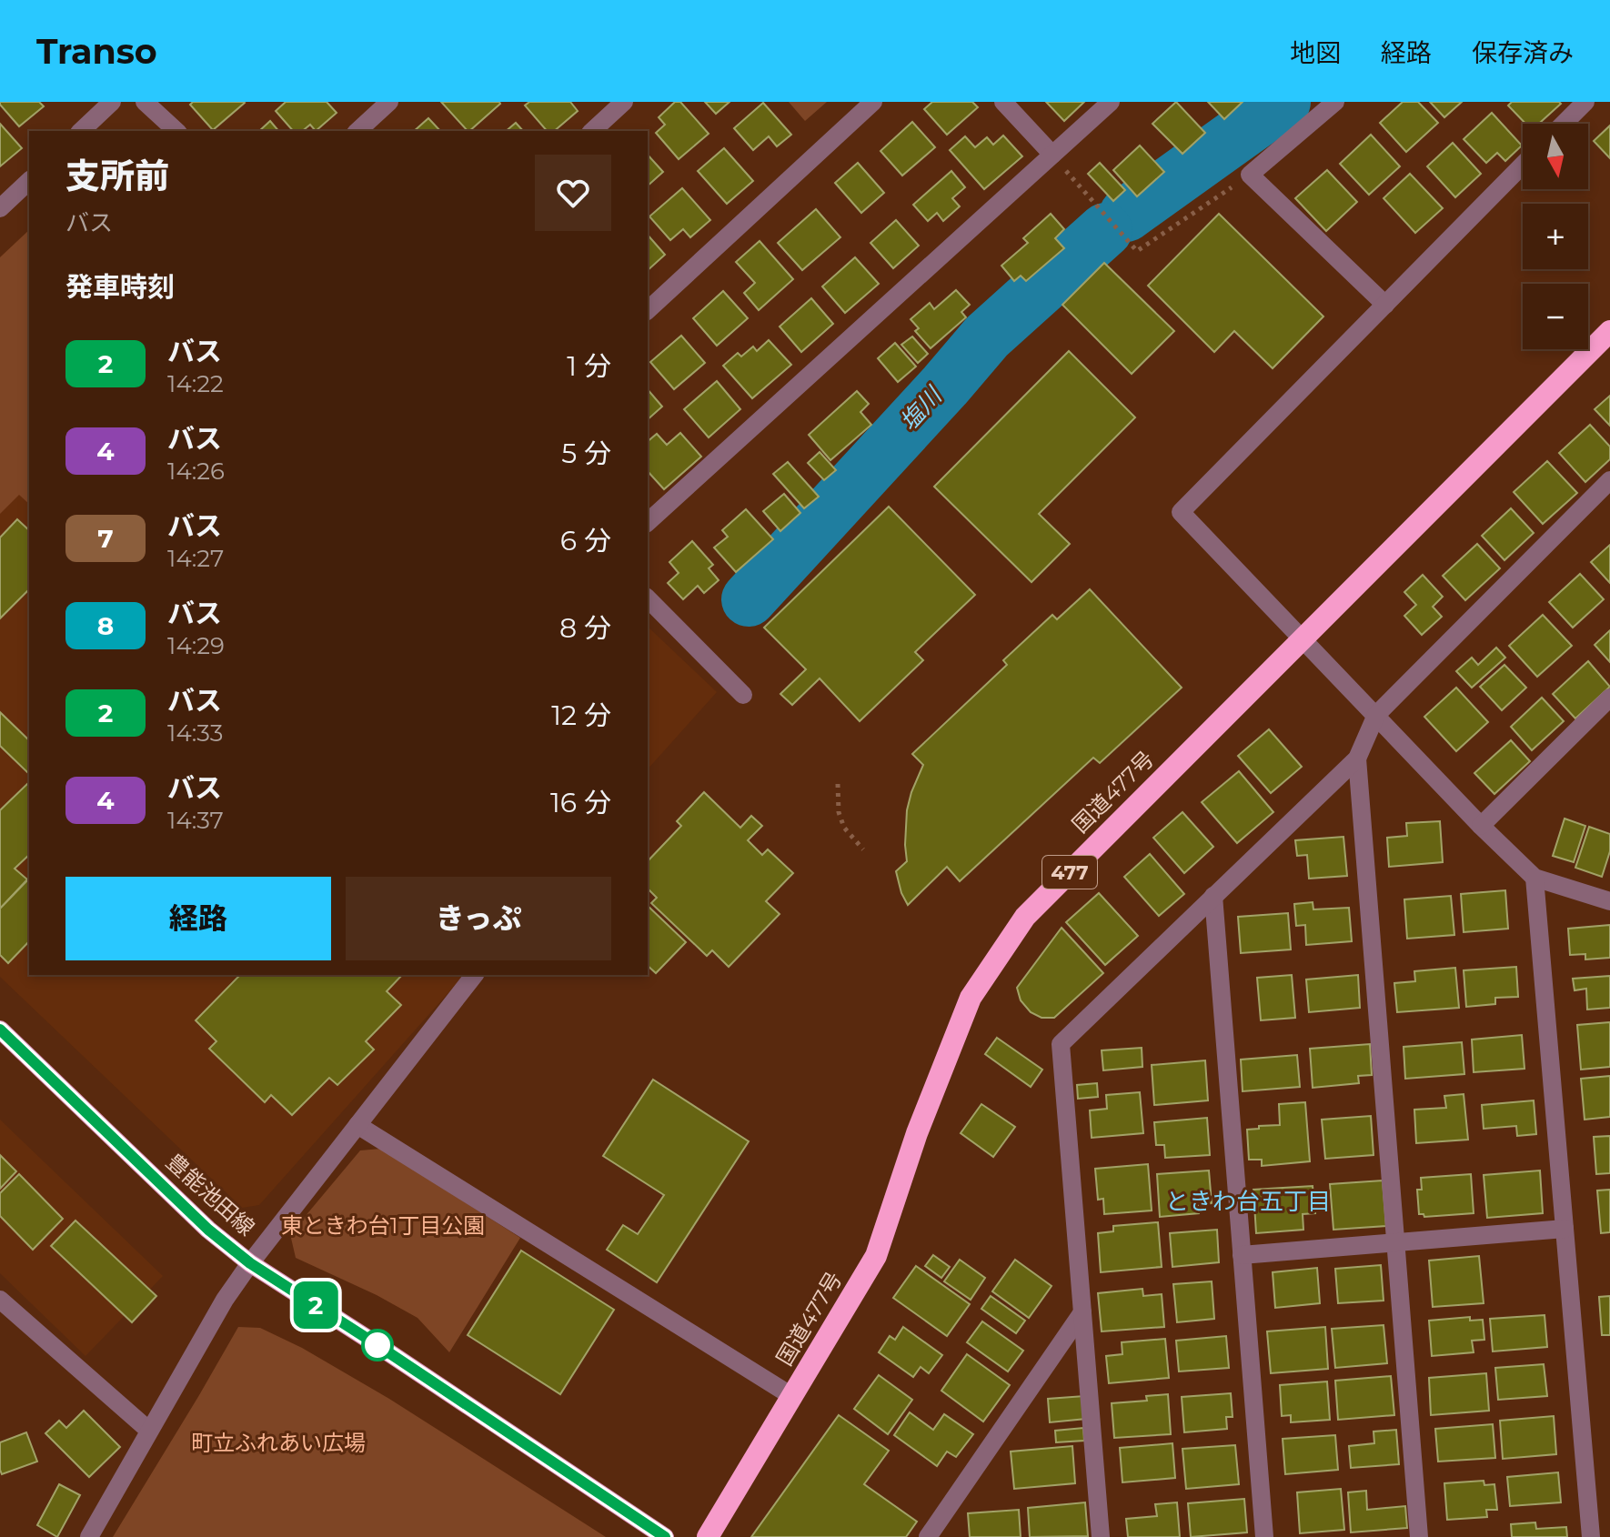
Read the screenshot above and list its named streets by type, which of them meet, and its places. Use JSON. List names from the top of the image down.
{
  "streets": {
    "highway": ["国道477号", "477"],
    "main road": ["豊能池田線"]
  },
  "districts": ["ときわ台五丁目"],
  "water": ["塩川"],
  "parks": ["東ときわ台1丁目公園", "町立ふれあい広場"],
  "lines": ["bus line 2"],
  "north": "bottom",
  "page": {
    "header": "Transo",
    "nav": ["地図", "経路", "保存済み"],
    "on_map": "2",
    "map_buttons": ["+", "−"],
    "heading": [
      ["支所前", "バス"],
      "発車時刻"
    ],
    "list": [
      {
        "mark": "2",
        "name": "バス",
        "note": "14:22",
        "value": "1 分"
      },
      {
        "mark": "4",
        "name": "バス",
        "note": "14:26",
        "value": "5 分"
      },
      {
        "mark": "7",
        "name": "バス",
        "note": "14:27",
        "value": "6 分"
      },
      {
        "mark": "8",
        "name": "バス",
        "note": "14:29",
        "value": "8 分"
      },
      {
        "mark": "2",
        "name": "バス",
        "note": "14:33",
        "value": "12 分"
      },
      {
        "mark": "4",
        "name": "バス",
        "note": "14:37",
        "value": "16 分"
      }
    ],
    "buttons": ["経路", "きっぷ"]
  }
}
